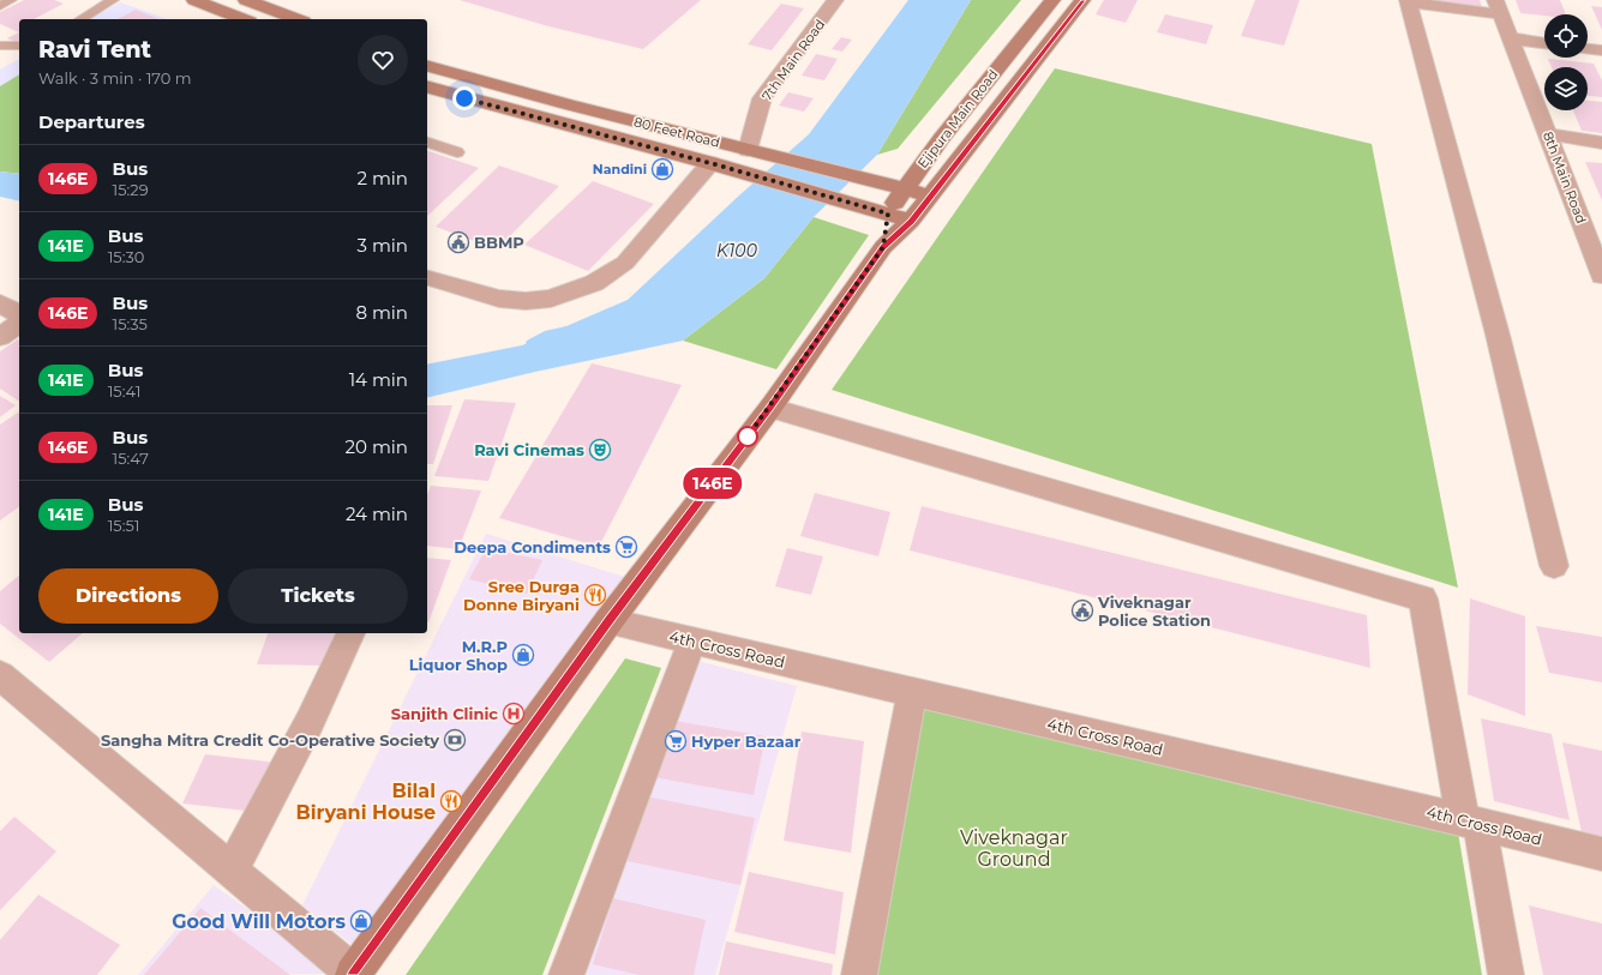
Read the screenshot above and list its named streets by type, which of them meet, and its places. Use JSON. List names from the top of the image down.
{
  "streets": {
    "main road": ["Ejipura Main Road", "80 Feet Road"],
    "street": ["7th Main Road", "8th Main Road", "4th Cross Road"]
  },
  "crossings": [
    ["7th Main Road", "80 Feet Road"],
    ["Ejipura Main Road", "80 Feet Road"],
    ["Ejipura Main Road", "4th Cross Road"]
  ],
  "water": ["K100"],
  "parks": ["Viveknagar Ground"],
  "places": {
    "shop": ["Nandini", "M.R.P Liquor Shop", "Good Will Motors"],
    "public building": ["BBMP", "Viveknagar Police Station"],
    "theatre": ["Ravi Cinemas"],
    "supermarket": ["Deepa Condiments", "Hyper Bazaar"],
    "restaurant": ["Sree Durga Donne Biryani", "Bilal Biryani House"],
    "hospital": ["Sanjith Clinic"],
    "bank": ["Sangha Mitra Credit Co-Operative Society"]
  },
  "lines": ["bus line 146E"],
  "page": {
    "on_map": "146E",
    "heading": [
      ["Ravi Tent", "Walk · 3 min · 170 m"],
      "Departures"
    ],
    "list": [
      {
        "mark": "146E",
        "name": "Bus",
        "note": "15:29",
        "value": "2 min"
      },
      {
        "mark": "141E",
        "name": "Bus",
        "note": "15:30",
        "value": "3 min"
      },
      {
        "mark": "146E",
        "name": "Bus",
        "note": "15:35",
        "value": "8 min"
      },
      {
        "mark": "141E",
        "name": "Bus",
        "note": "15:41",
        "value": "14 min"
      },
      {
        "mark": "146E",
        "name": "Bus",
        "note": "15:47",
        "value": "20 min"
      },
      {
        "mark": "141E",
        "name": "Bus",
        "note": "15:51",
        "value": "24 min"
      }
    ],
    "buttons": ["Directions", "Tickets"]
  }
}
